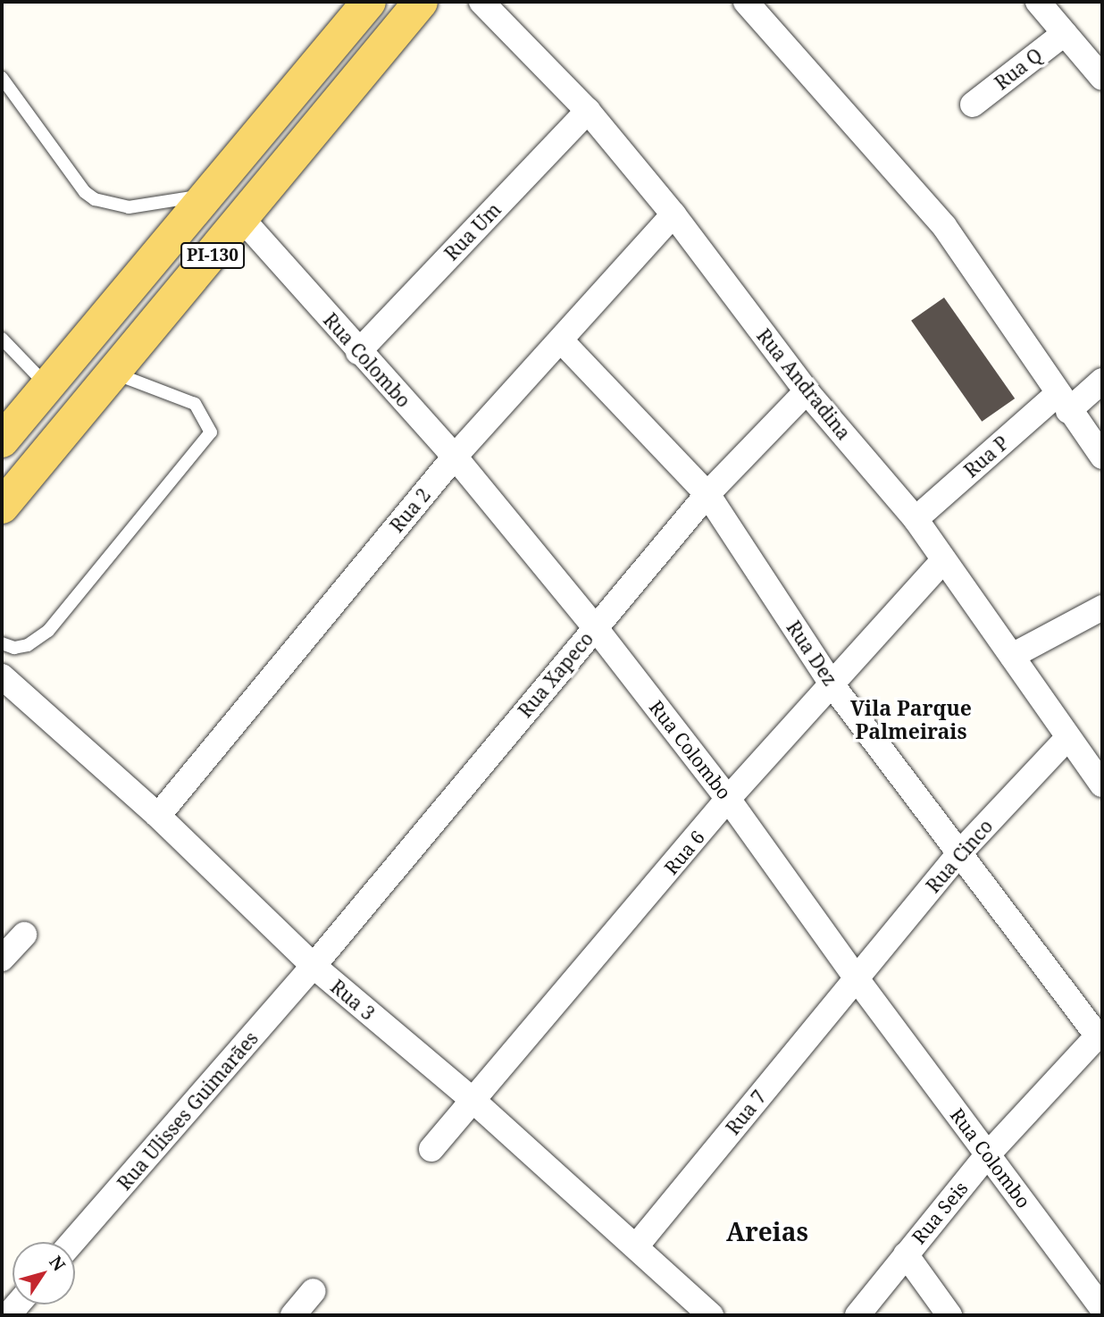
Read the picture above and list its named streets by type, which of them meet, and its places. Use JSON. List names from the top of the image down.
{
  "streets": {
    "main road": ["PI-130"],
    "street": [
      "Rua Q",
      "Rua Um",
      "Rua Colombo",
      "Rua Andradina",
      "Rua P",
      "Rua 2",
      "Rua Dez",
      "Rua Xapeco",
      "Rua 6",
      "Rua Cinco",
      "Rua 3",
      "Rua Ulisses Guimarães",
      "Rua 7",
      "Rua Seis"
    ]
  },
  "crossings": [
    ["Rua Um", "Rua Colombo"],
    ["Rua Um", "Rua Andradina"],
    ["PI-130", "Rua Colombo"],
    ["Rua Colombo", "Rua 2"],
    ["Rua Colombo", "Rua Xapeco"],
    ["Rua Colombo", "Rua 6"],
    ["Rua Colombo", "Rua Cinco"],
    ["Rua Colombo", "Rua 7"],
    ["Rua Colombo", "Rua Seis"],
    ["Rua Andradina", "Rua P"],
    ["Rua Andradina", "Rua 2"],
    ["Rua Andradina", "Rua Xapeco"],
    ["Rua Andradina", "Rua 6"],
    ["Rua Andradina", "Rua Cinco"],
    ["Rua 2", "Rua Dez"],
    ["Rua 2", "Rua 3"],
    ["Rua Dez", "Rua Xapeco"],
    ["Rua Dez", "Rua 6"],
    ["Rua Dez", "Rua Cinco"],
    ["Rua Dez", "Rua Seis"],
    ["Rua Xapeco", "Rua 3"],
    ["Rua Xapeco", "Rua Ulisses Guimarães"],
    ["Rua 6", "Rua 3"],
    ["Rua Cinco", "Rua 7"],
    ["Rua 3", "Rua Ulisses Guimarães"],
    ["Rua 3", "Rua 7"]
  ],
  "districts": ["Vila Parque Palmeirais", "Areias"],
  "north": "top right"
}
